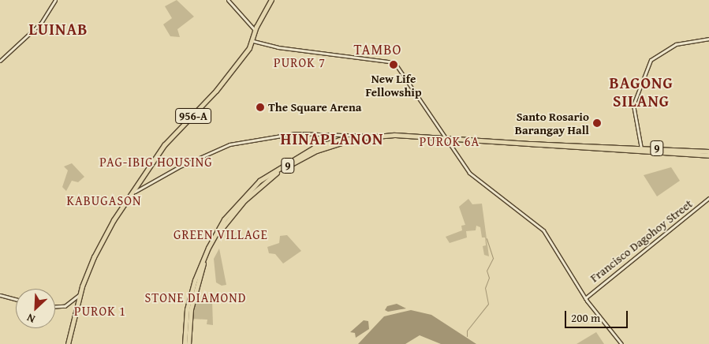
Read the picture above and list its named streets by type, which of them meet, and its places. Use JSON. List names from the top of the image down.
{
  "streets": {
    "highway": ["9"],
    "main road": ["956-A"],
    "street": ["Francisco Dagohoy Street"]
  },
  "crossings": [
    ["956-A", "9"]
  ],
  "districts": [
    "LUINAB",
    "TAMBO",
    "PUROK 7",
    "BAGONG SILANG",
    "HINAPLANON",
    "PUROK 6A",
    "PAG-IBIG HOUSING",
    "KABUGASON",
    "GREEN VILLAGE",
    "STONE DIAMOND",
    "PUROK 1"
  ],
  "places": ["New Life Fellowship", "The Square Arena", "Santo Rosario Barangay Hall"],
  "scale_bar": "200 m",
  "north": "bottom left"
}
